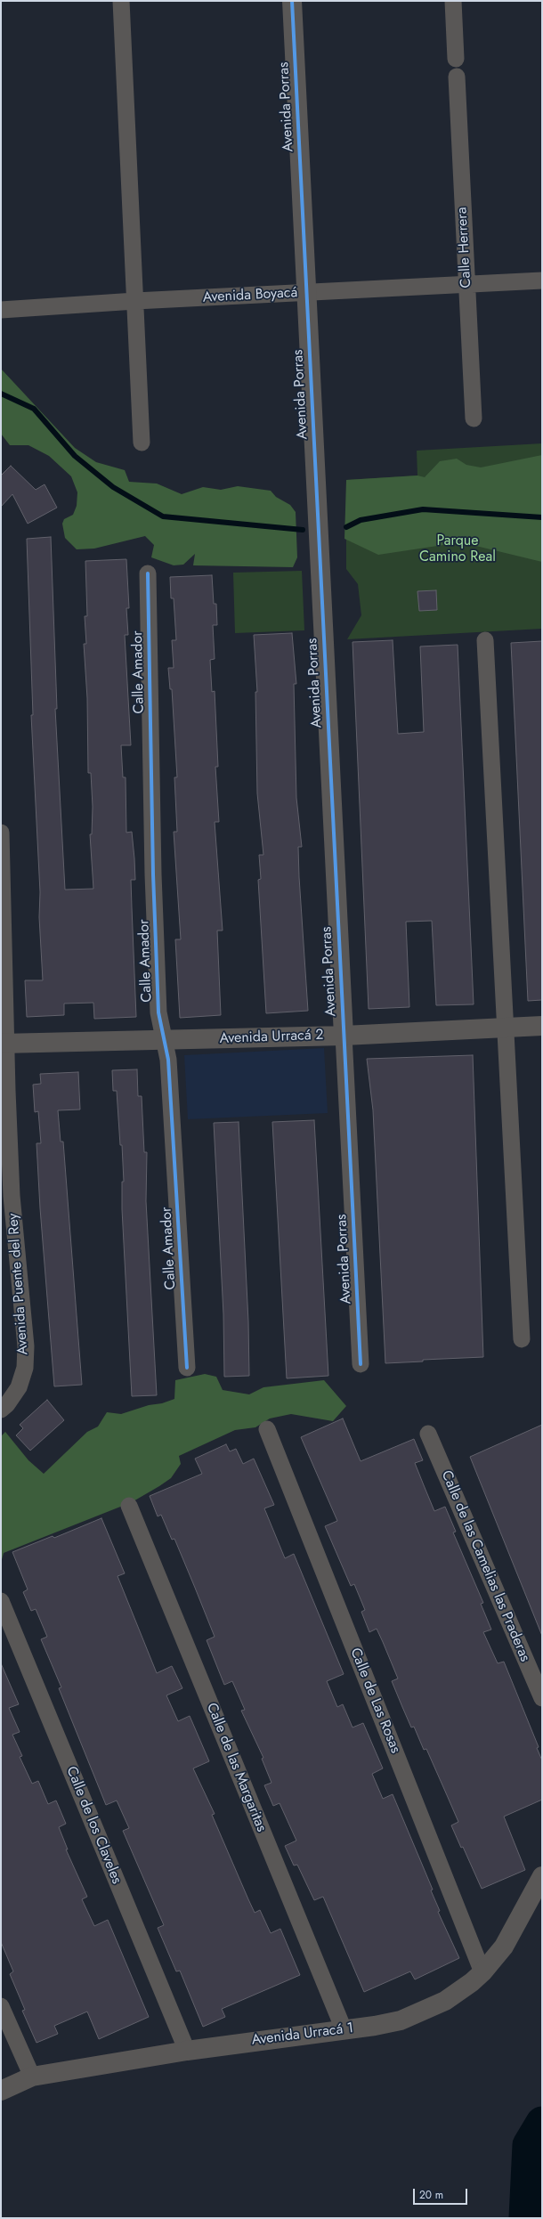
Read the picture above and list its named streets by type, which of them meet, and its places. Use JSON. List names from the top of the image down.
{
  "streets": {
    "street": [
      "Avenida Porras",
      "Calle Herrera",
      "Avenida Boyacá",
      "Calle Amador",
      "Avenida Urracá 2",
      "Avenida Puente del Rey",
      "Calle de las Camelias las Praderas",
      "Calle de Las Rosas",
      "Calle de las Margaritas",
      "Calle de los Claveles",
      "Avenida Urracá 1"
    ]
  },
  "crossings": [
    ["Avenida Porras", "Avenida Boyacá"],
    ["Avenida Porras", "Avenida Urracá 2"],
    ["Calle Herrera", "Avenida Boyacá"],
    ["Calle Amador", "Avenida Urracá 2"],
    ["Avenida Urracá 2", "Avenida Puente del Rey"],
    ["Calle de Las Rosas", "Avenida Urracá 1"],
    ["Calle de las Margaritas", "Avenida Urracá 1"],
    ["Calle de los Claveles", "Avenida Urracá 1"]
  ],
  "parks": ["Parque Camino Real"],
  "scale_bar": "20 m"
}
